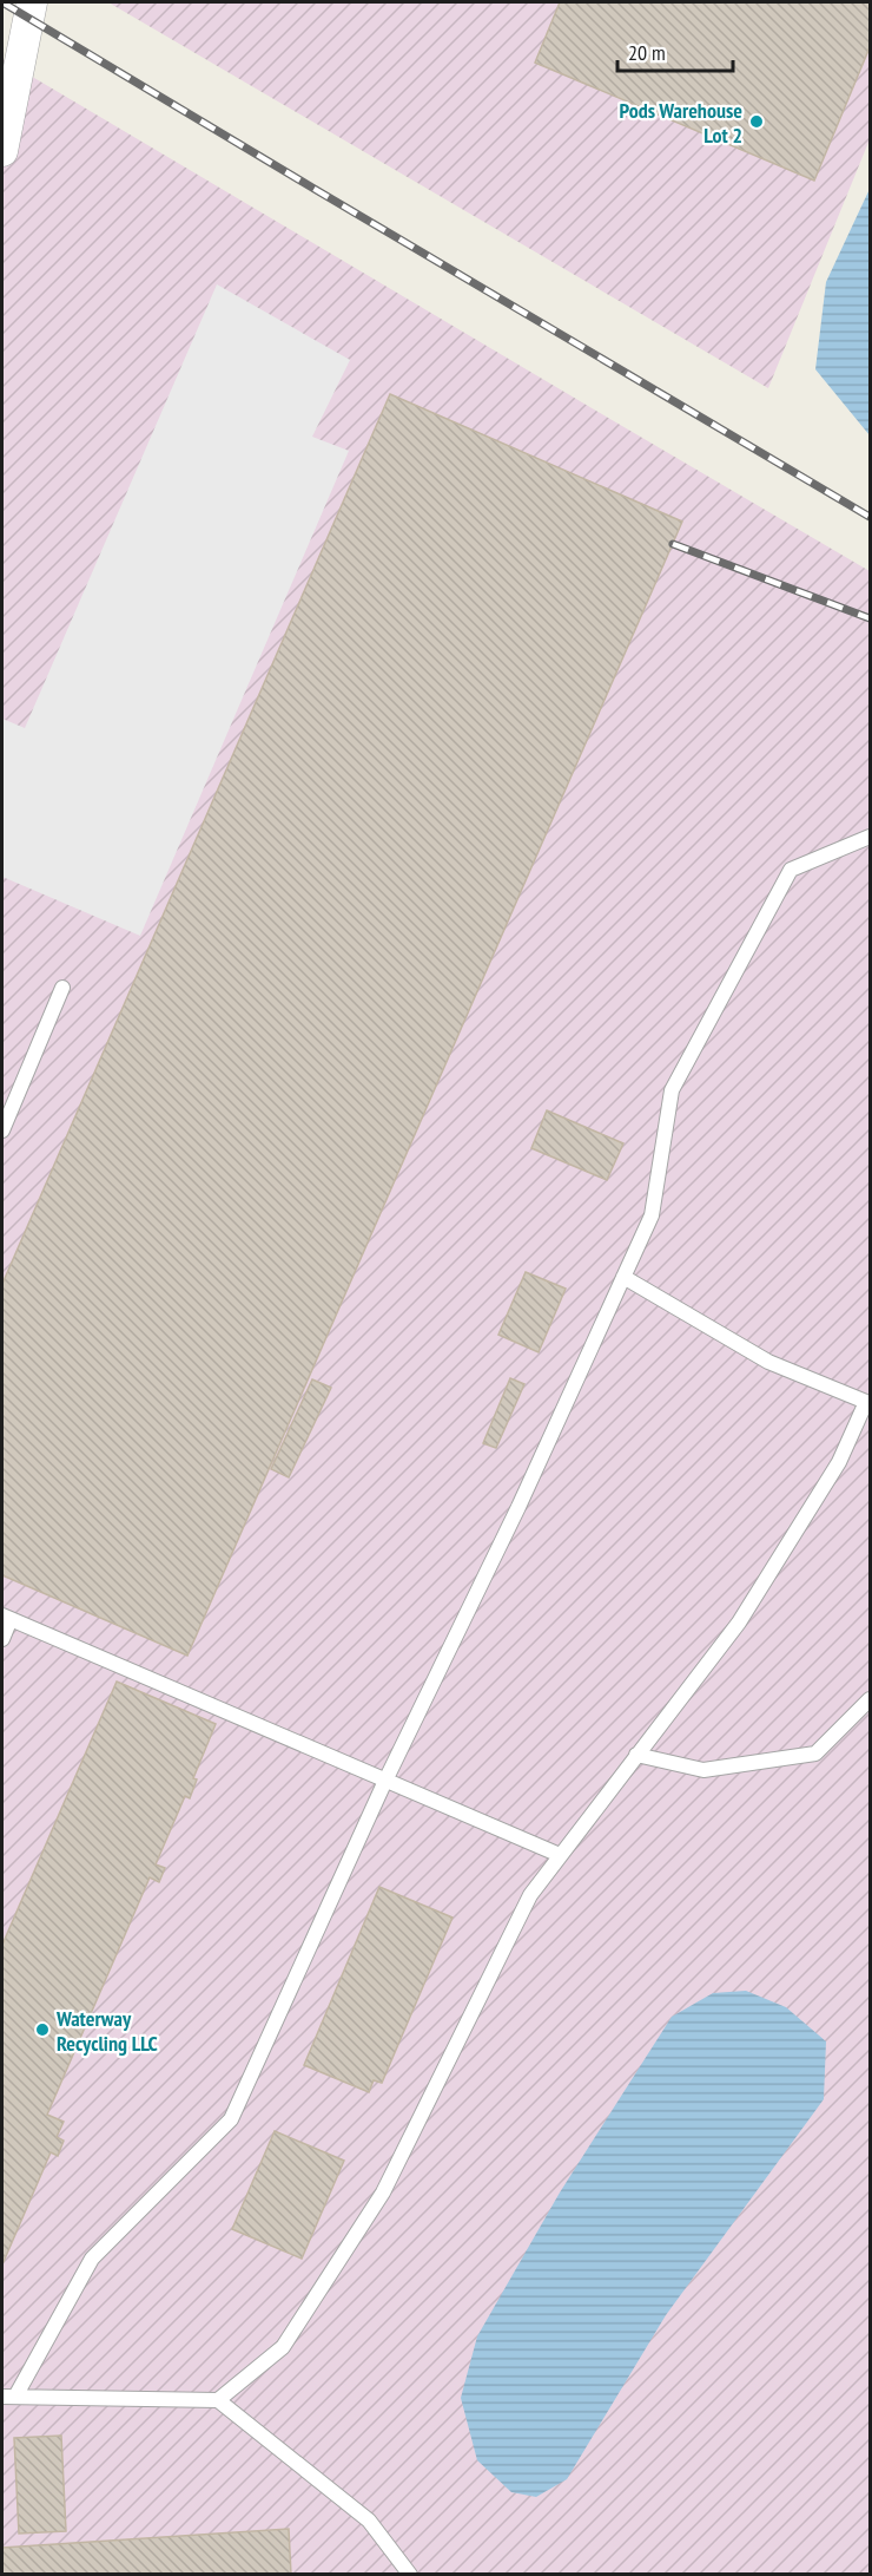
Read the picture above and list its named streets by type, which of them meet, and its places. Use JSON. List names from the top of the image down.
{
  "places": ["Pods Warehouse Lot 2", "Waterway Recycling LLC"],
  "scale_bar": "20 m"
}
